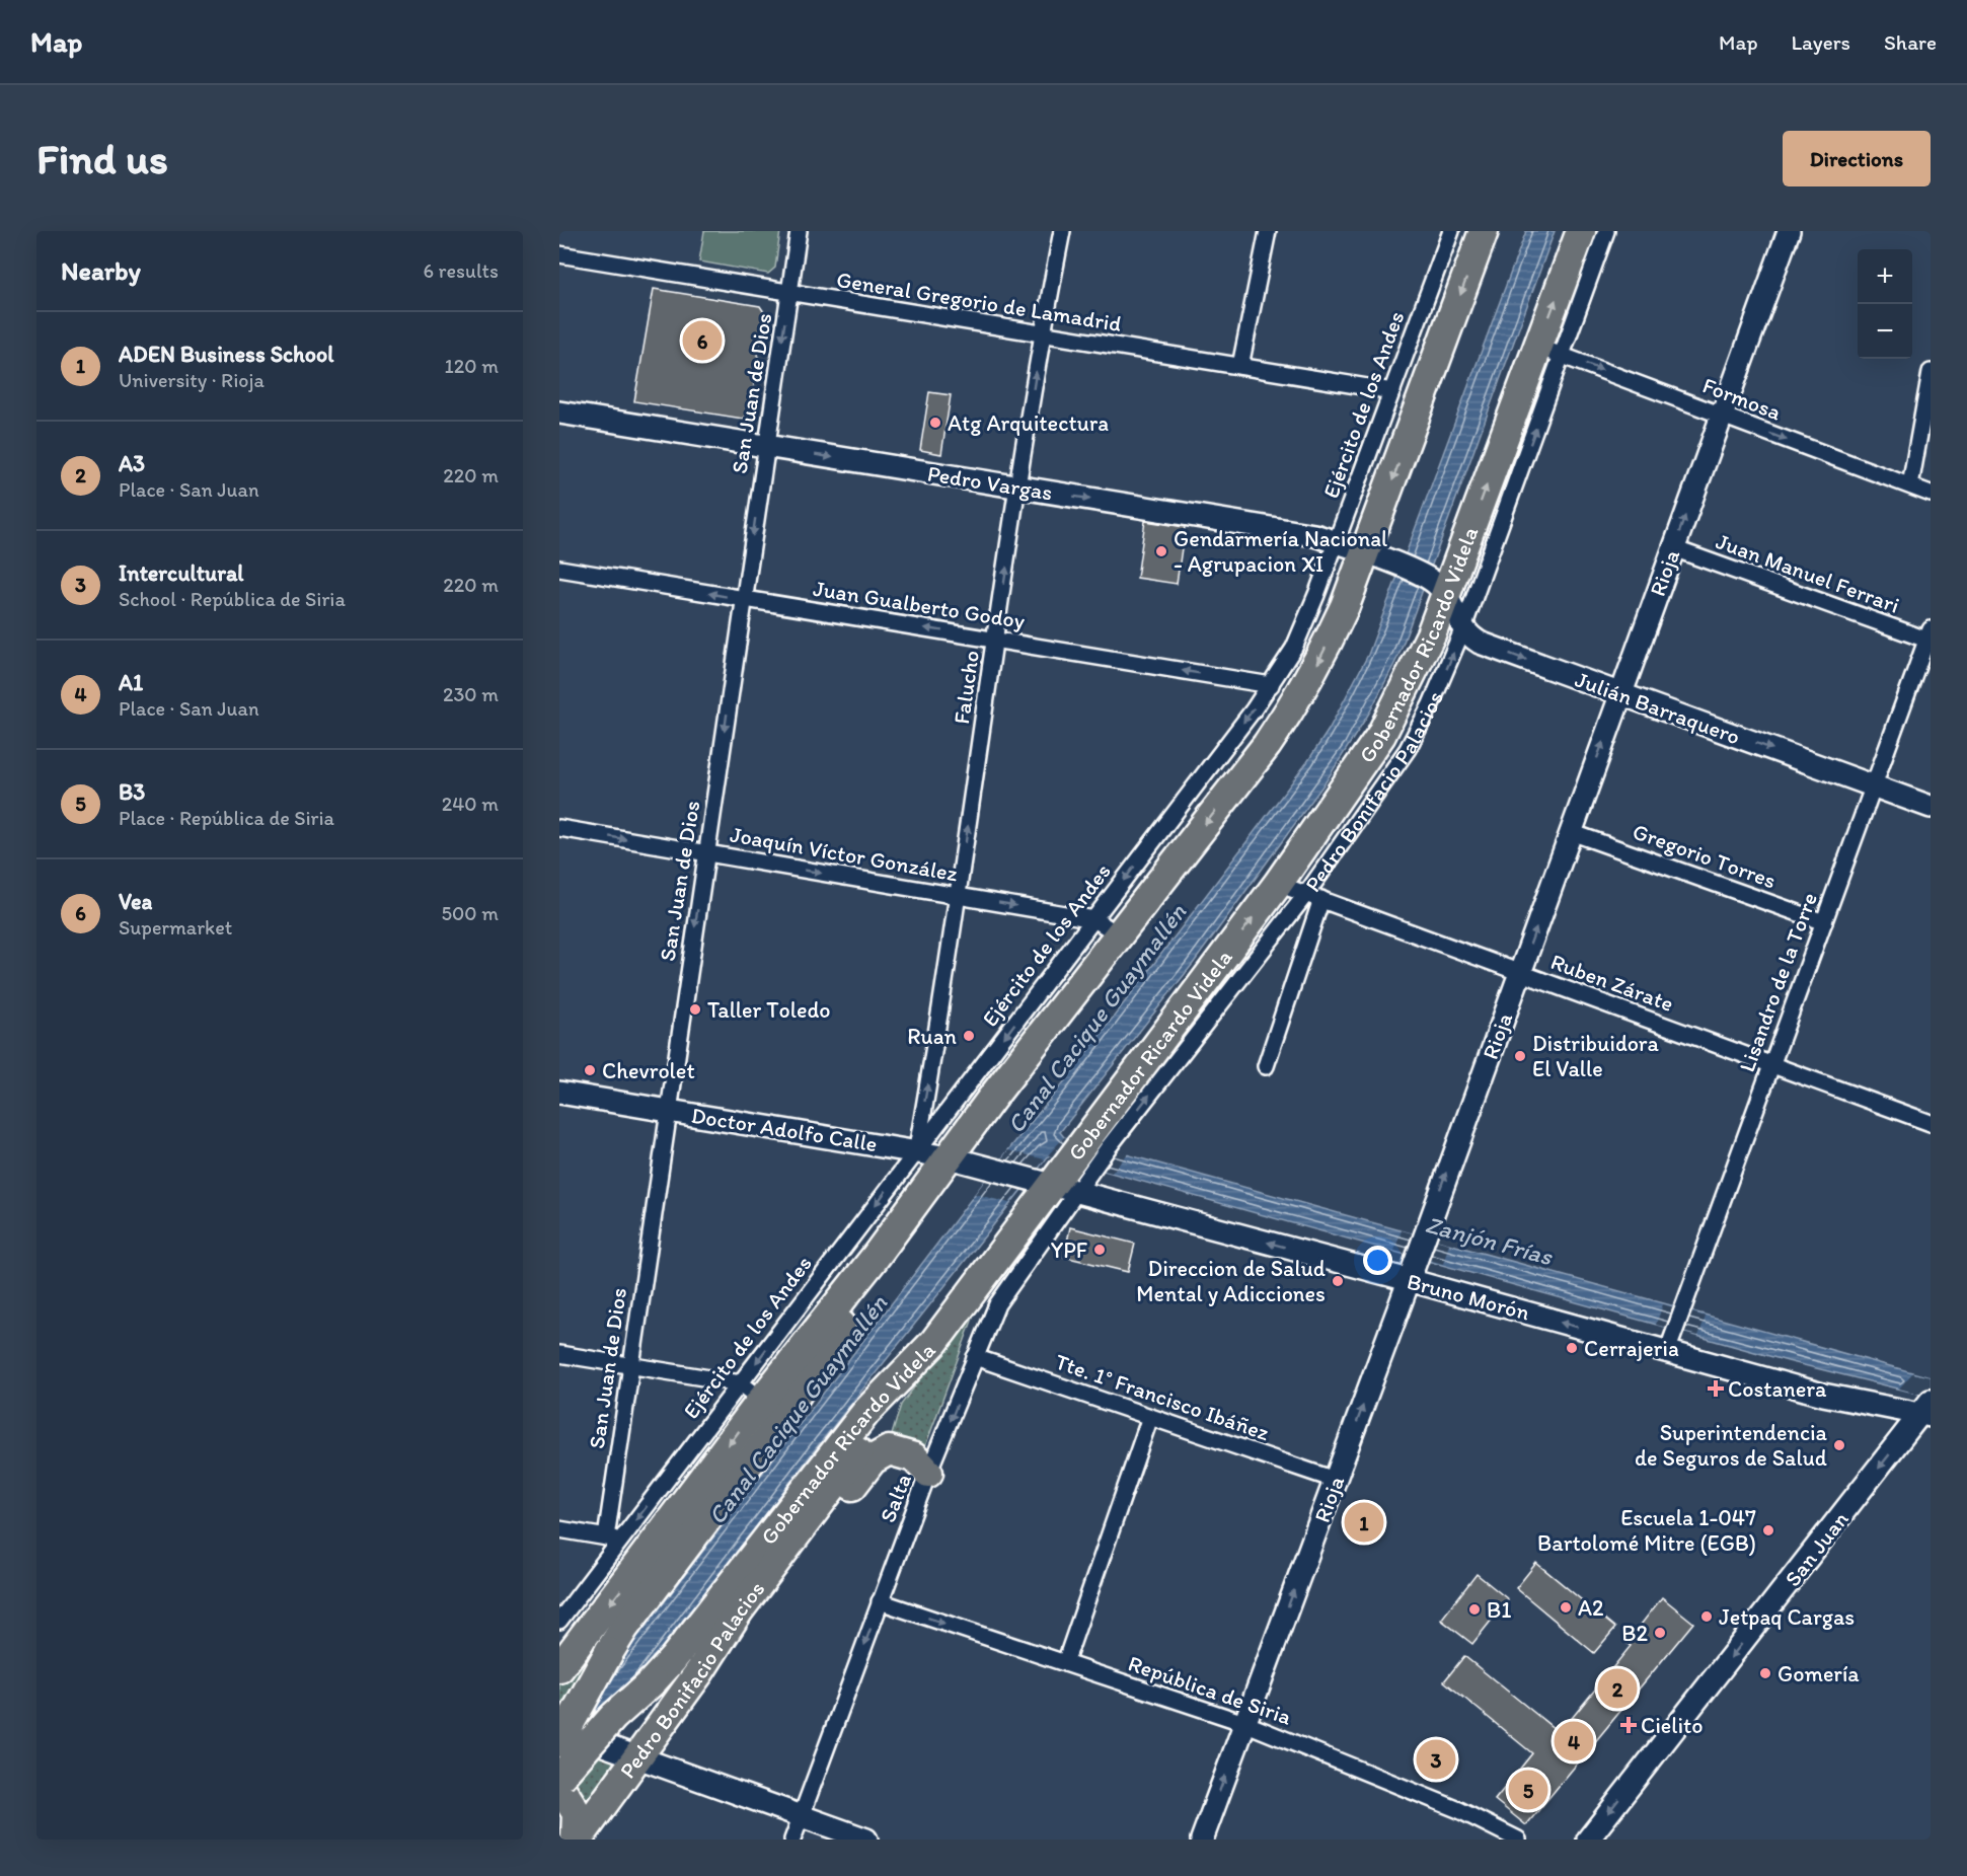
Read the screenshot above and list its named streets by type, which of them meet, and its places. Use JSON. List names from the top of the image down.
{
  "streets": {
    "highway": ["Gobernador Ricardo Videla", "Pedro Bonifacio Palacios"],
    "street": [
      "General Gregorio de Lamadrid",
      "San Juan de Dios",
      "Formosa",
      "Ejército de los Andes",
      "Pedro Vargas",
      "Rioja",
      "Juan Manuel Ferrari",
      "Juan Gualberto Godoy",
      "Falucho",
      "Julián Barraquero",
      "Joaquín Víctor González",
      "Gregorio Torres",
      "Ruben Zárate",
      "Lisandro de la Torre",
      "Doctor Adolfo Calle",
      "Bruno Morón",
      "Tte. 1° Francisco Ibáñez",
      "Salta",
      "San Juan",
      "República de Siria"
    ]
  },
  "crossings": [
    ["General Gregorio de Lamadrid", "San Juan de Dios"],
    ["General Gregorio de Lamadrid", "Ejército de los Andes"],
    ["General Gregorio de Lamadrid", "Falucho"],
    ["San Juan de Dios", "Ejército de los Andes"],
    ["San Juan de Dios", "Pedro Vargas"],
    ["San Juan de Dios", "Juan Gualberto Godoy"],
    ["San Juan de Dios", "Joaquín Víctor González"],
    ["San Juan de Dios", "Doctor Adolfo Calle"],
    ["Formosa", "Rioja"],
    ["Formosa", "Gobernador Ricardo Videla"],
    ["Formosa", "Pedro Bonifacio Palacios"],
    ["Ejército de los Andes", "Pedro Vargas"],
    ["Ejército de los Andes", "Juan Gualberto Godoy"],
    ["Ejército de los Andes", "Falucho"],
    ["Ejército de los Andes", "Joaquín Víctor González"],
    ["Ejército de los Andes", "Doctor Adolfo Calle"],
    ["Pedro Vargas", "Gobernador Ricardo Videla"],
    ["Pedro Vargas", "Falucho"],
    ["Rioja", "Juan Manuel Ferrari"],
    ["Rioja", "Julián Barraquero"],
    ["Rioja", "Gregorio Torres"],
    ["Rioja", "Ruben Zárate"],
    ["Rioja", "Bruno Morón"],
    ["Rioja", "Tte. 1° Francisco Ibáñez"],
    ["Rioja", "República de Siria"],
    ["Juan Manuel Ferrari", "Lisandro de la Torre"],
    ["Juan Gualberto Godoy", "Falucho"],
    ["Gobernador Ricardo Videla", "Pedro Bonifacio Palacios"],
    ["Gobernador Ricardo Videla", "Ruben Zárate"],
    ["Gobernador Ricardo Videla", "Bruno Morón"],
    ["Gobernador Ricardo Videla", "Salta"],
    ["Falucho", "Joaquín Víctor González"],
    ["Falucho", "Doctor Adolfo Calle"],
    ["Julián Barraquero", "Pedro Bonifacio Palacios"],
    ["Julián Barraquero", "Lisandro de la Torre"],
    ["Pedro Bonifacio Palacios", "Ruben Zárate"],
    ["Gregorio Torres", "Lisandro de la Torre"],
    ["Ruben Zárate", "Lisandro de la Torre"],
    ["Lisandro de la Torre", "Bruno Morón"],
    ["Doctor Adolfo Calle", "Bruno Morón"],
    ["Bruno Morón", "Salta"],
    ["Bruno Morón", "San Juan"],
    ["Tte. 1° Francisco Ibáñez", "Salta"],
    ["Salta", "República de Siria"]
  ],
  "one_way": [
    "San Juan de Dios",
    "Formosa",
    "Ejército de los Andes",
    "Pedro Vargas",
    "Rioja",
    "Juan Gualberto Godoy",
    "Falucho",
    "Julián Barraquero",
    "Pedro Bonifacio Palacios",
    "Joaquín Víctor González",
    "Bruno Morón",
    "Salta",
    "San Juan"
  ],
  "water": ["Canal Cacique Guaymallén", "Zanjón Frías"],
  "places": {
    "other": [
      "Atg Arquitectura",
      "Gendarmería Nacional - Agrupacion XI",
      "Taller Toledo",
      "Ruan",
      "Distribuidora El Valle",
      "Chevrolet",
      "YPF",
      "Direccion de Salud Mental y Adicciones",
      "Cerrajeria",
      "Superintendencia de Seguros de Salud",
      "Escuela 1-047 Bartolomé Mitre (EGB)",
      "A2",
      "B1",
      "Jetpaq Cargas",
      "B2",
      "Gomería"
    ],
    "health": ["Costanera", "Cielito"]
  },
  "page": {
    "header": "Map",
    "nav": ["Map", "Layers", "Share"],
    "buttons": "Directions",
    "title": "Find us",
    "heading": ["Nearby", "6 results"],
    "map_buttons": ["+", "−"],
    "list": [
      {
        "mark": "1",
        "name": "ADEN Business School",
        "note": "University · Rioja",
        "value": "120 m"
      },
      {
        "mark": "2",
        "name": "A3",
        "note": "Place · San Juan",
        "value": "220 m"
      },
      {
        "mark": "3",
        "name": "Intercultural",
        "note": "School · República de Siria",
        "value": "220 m"
      },
      {
        "mark": "4",
        "name": "A1",
        "note": "Place · San Juan",
        "value": "230 m"
      },
      {
        "mark": "5",
        "name": "B3",
        "note": "Place · República de Siria",
        "value": "240 m"
      },
      {
        "mark": "6",
        "name": "Vea",
        "note": "Supermarket",
        "value": "500 m"
      }
    ],
    "pins": [
      "6",
      "1",
      "2",
      "4",
      "3",
      "5"
    ]
  }
}
